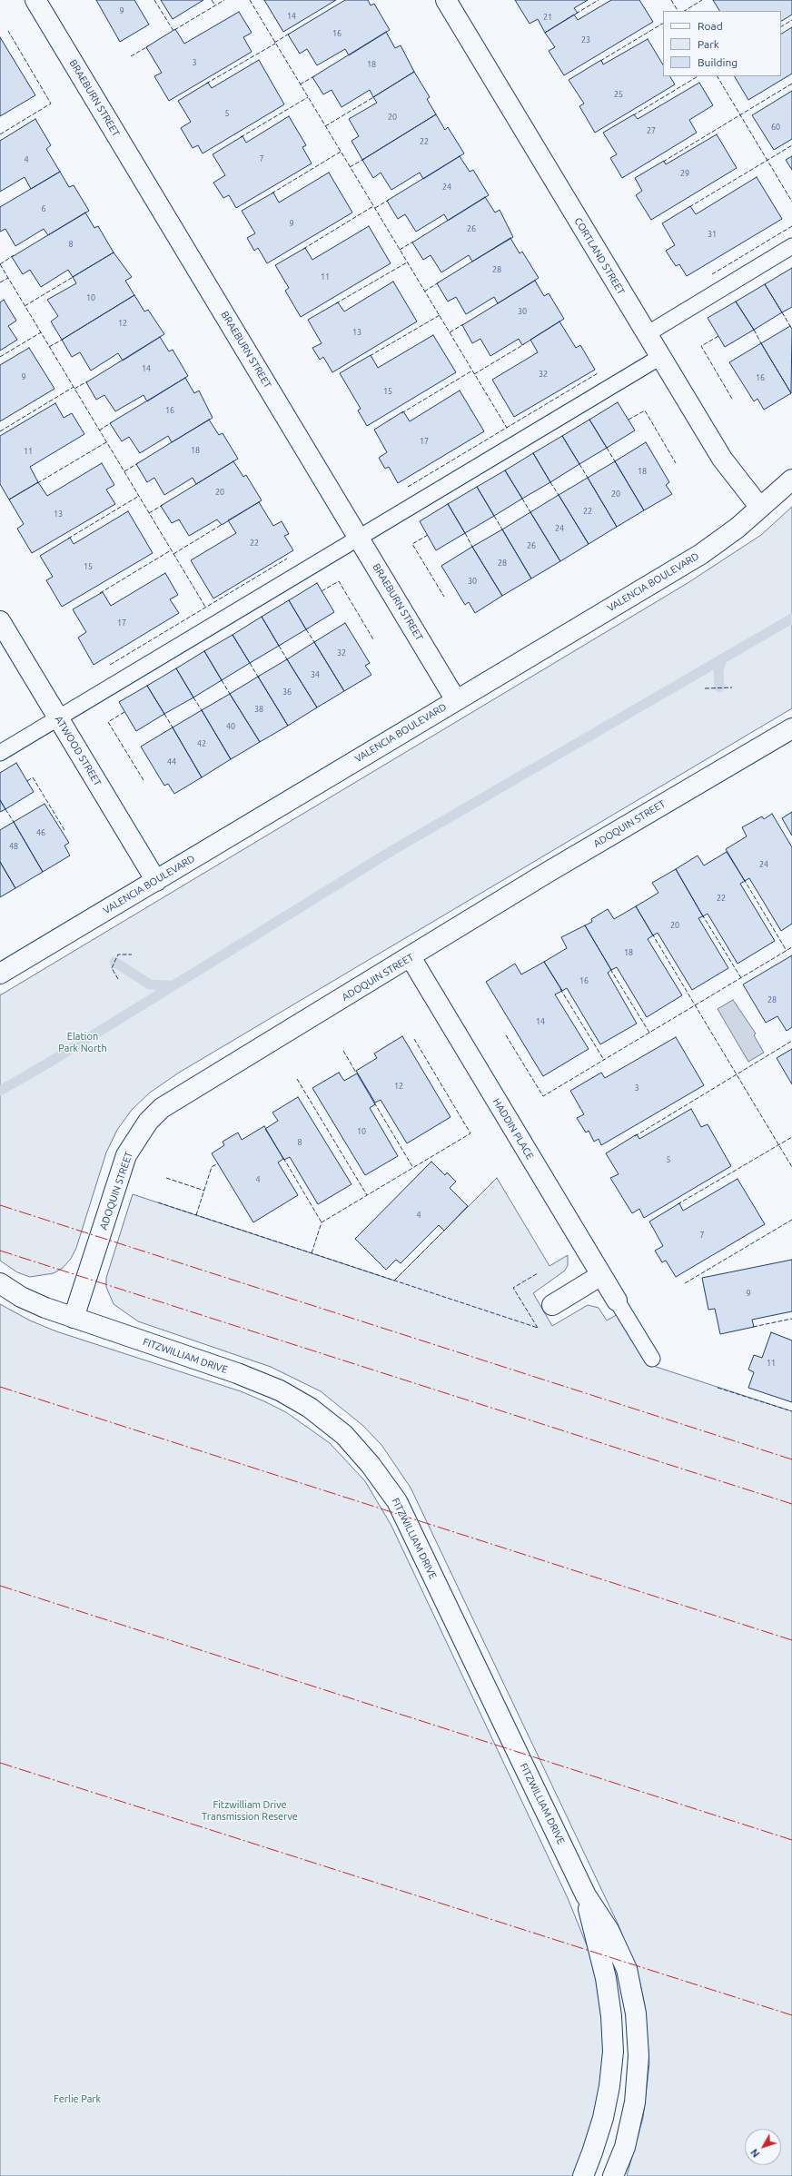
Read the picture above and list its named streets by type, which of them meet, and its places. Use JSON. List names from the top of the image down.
{
  "streets": {
    "street": [
      "BRAEBURN STREET",
      "CORTLAND STREET",
      "VALENCIA BOULEVARD",
      "ATWOOD STREET",
      "ADOQUIN STREET",
      "HADDIN PLACE",
      "FITZWILLIAM DRIVE"
    ]
  },
  "crossings": [
    ["BRAEBURN STREET", "VALENCIA BOULEVARD"],
    ["CORTLAND STREET", "VALENCIA BOULEVARD"],
    ["VALENCIA BOULEVARD", "ATWOOD STREET"],
    ["ADOQUIN STREET", "HADDIN PLACE"],
    ["ADOQUIN STREET", "FITZWILLIAM DRIVE"]
  ],
  "parks": ["Elation Park North", "Fitzwilliam Drive Transmission Reserve", "Ferlie Park"],
  "house_numbers": [
    "9",
    "14",
    "21",
    "16",
    "23",
    "3",
    "18",
    "25",
    "5",
    "20",
    "60",
    "27",
    "22",
    "7",
    "4",
    "29",
    "24",
    "6",
    "9",
    "26",
    "31",
    "8",
    "28",
    "11",
    "10",
    "30",
    "12",
    "13",
    "14",
    "32",
    "9",
    "16",
    "15",
    "16",
    "17",
    "18",
    "11",
    "18",
    "20",
    "20",
    "22",
    "13",
    "24",
    "22",
    "26",
    "28",
    "15",
    "30",
    "17",
    "32",
    "34",
    "36",
    "38",
    "40",
    "42",
    "44",
    "46",
    "48",
    "24",
    "22",
    "20",
    "18",
    "16",
    "28",
    "14",
    "12",
    "3",
    "10",
    "8",
    "5",
    "4",
    "4",
    "7",
    "9",
    "11"
  ],
  "legend": ["Road", "Park", "Building"],
  "north": "bottom left"
}
